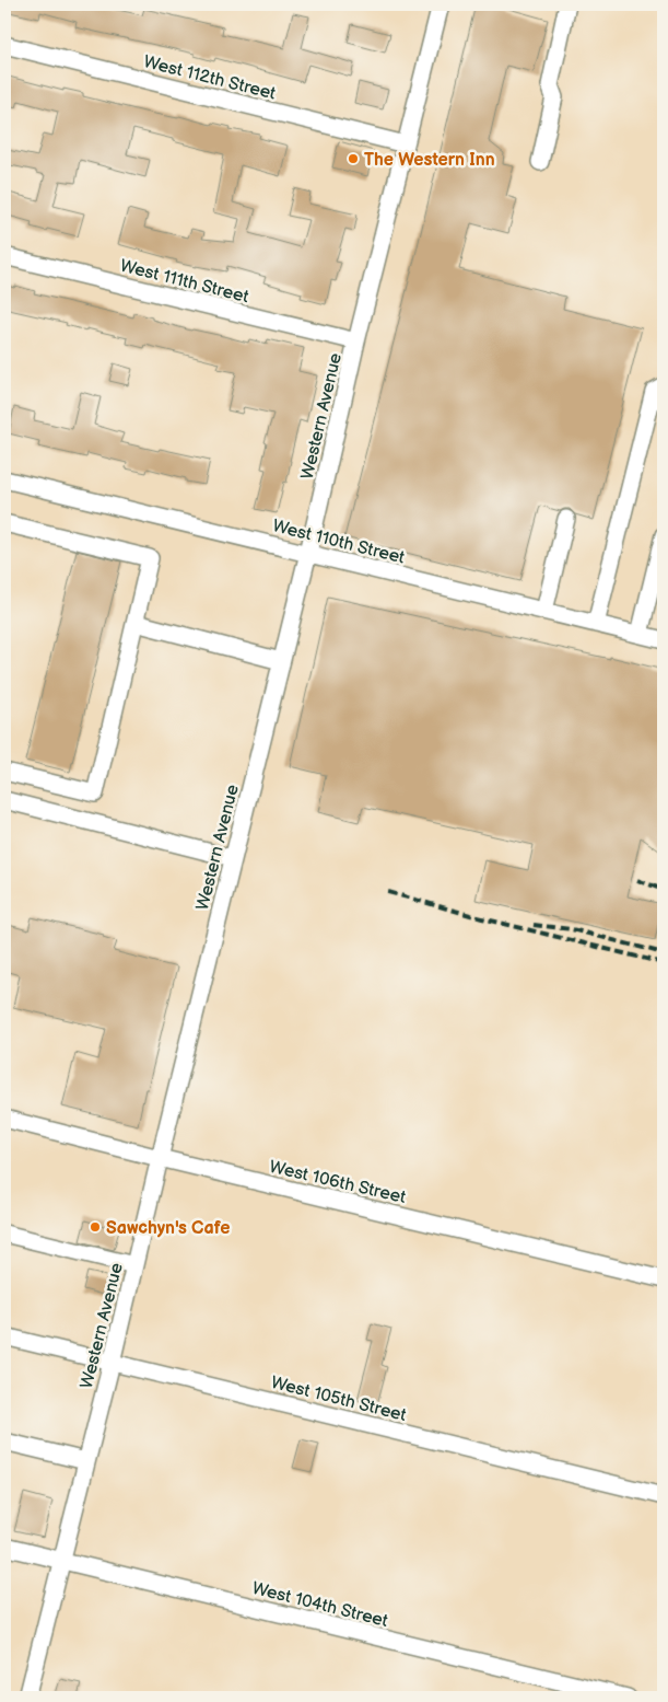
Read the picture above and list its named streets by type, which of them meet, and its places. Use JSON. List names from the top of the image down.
{
  "streets": {
    "street": [
      "West 112th Street",
      "West 111th Street",
      "Western Avenue",
      "West 110th Street",
      "West 106th Street",
      "West 105th Street",
      "West 104th Street"
    ]
  },
  "crossings": [
    ["West 112th Street", "Western Avenue"],
    ["West 111th Street", "Western Avenue"],
    ["Western Avenue", "West 110th Street"],
    ["Western Avenue", "West 106th Street"],
    ["Western Avenue", "West 105th Street"],
    ["Western Avenue", "West 104th Street"]
  ],
  "places": ["The Western Inn", "Sawchyn's Cafe"]
}
